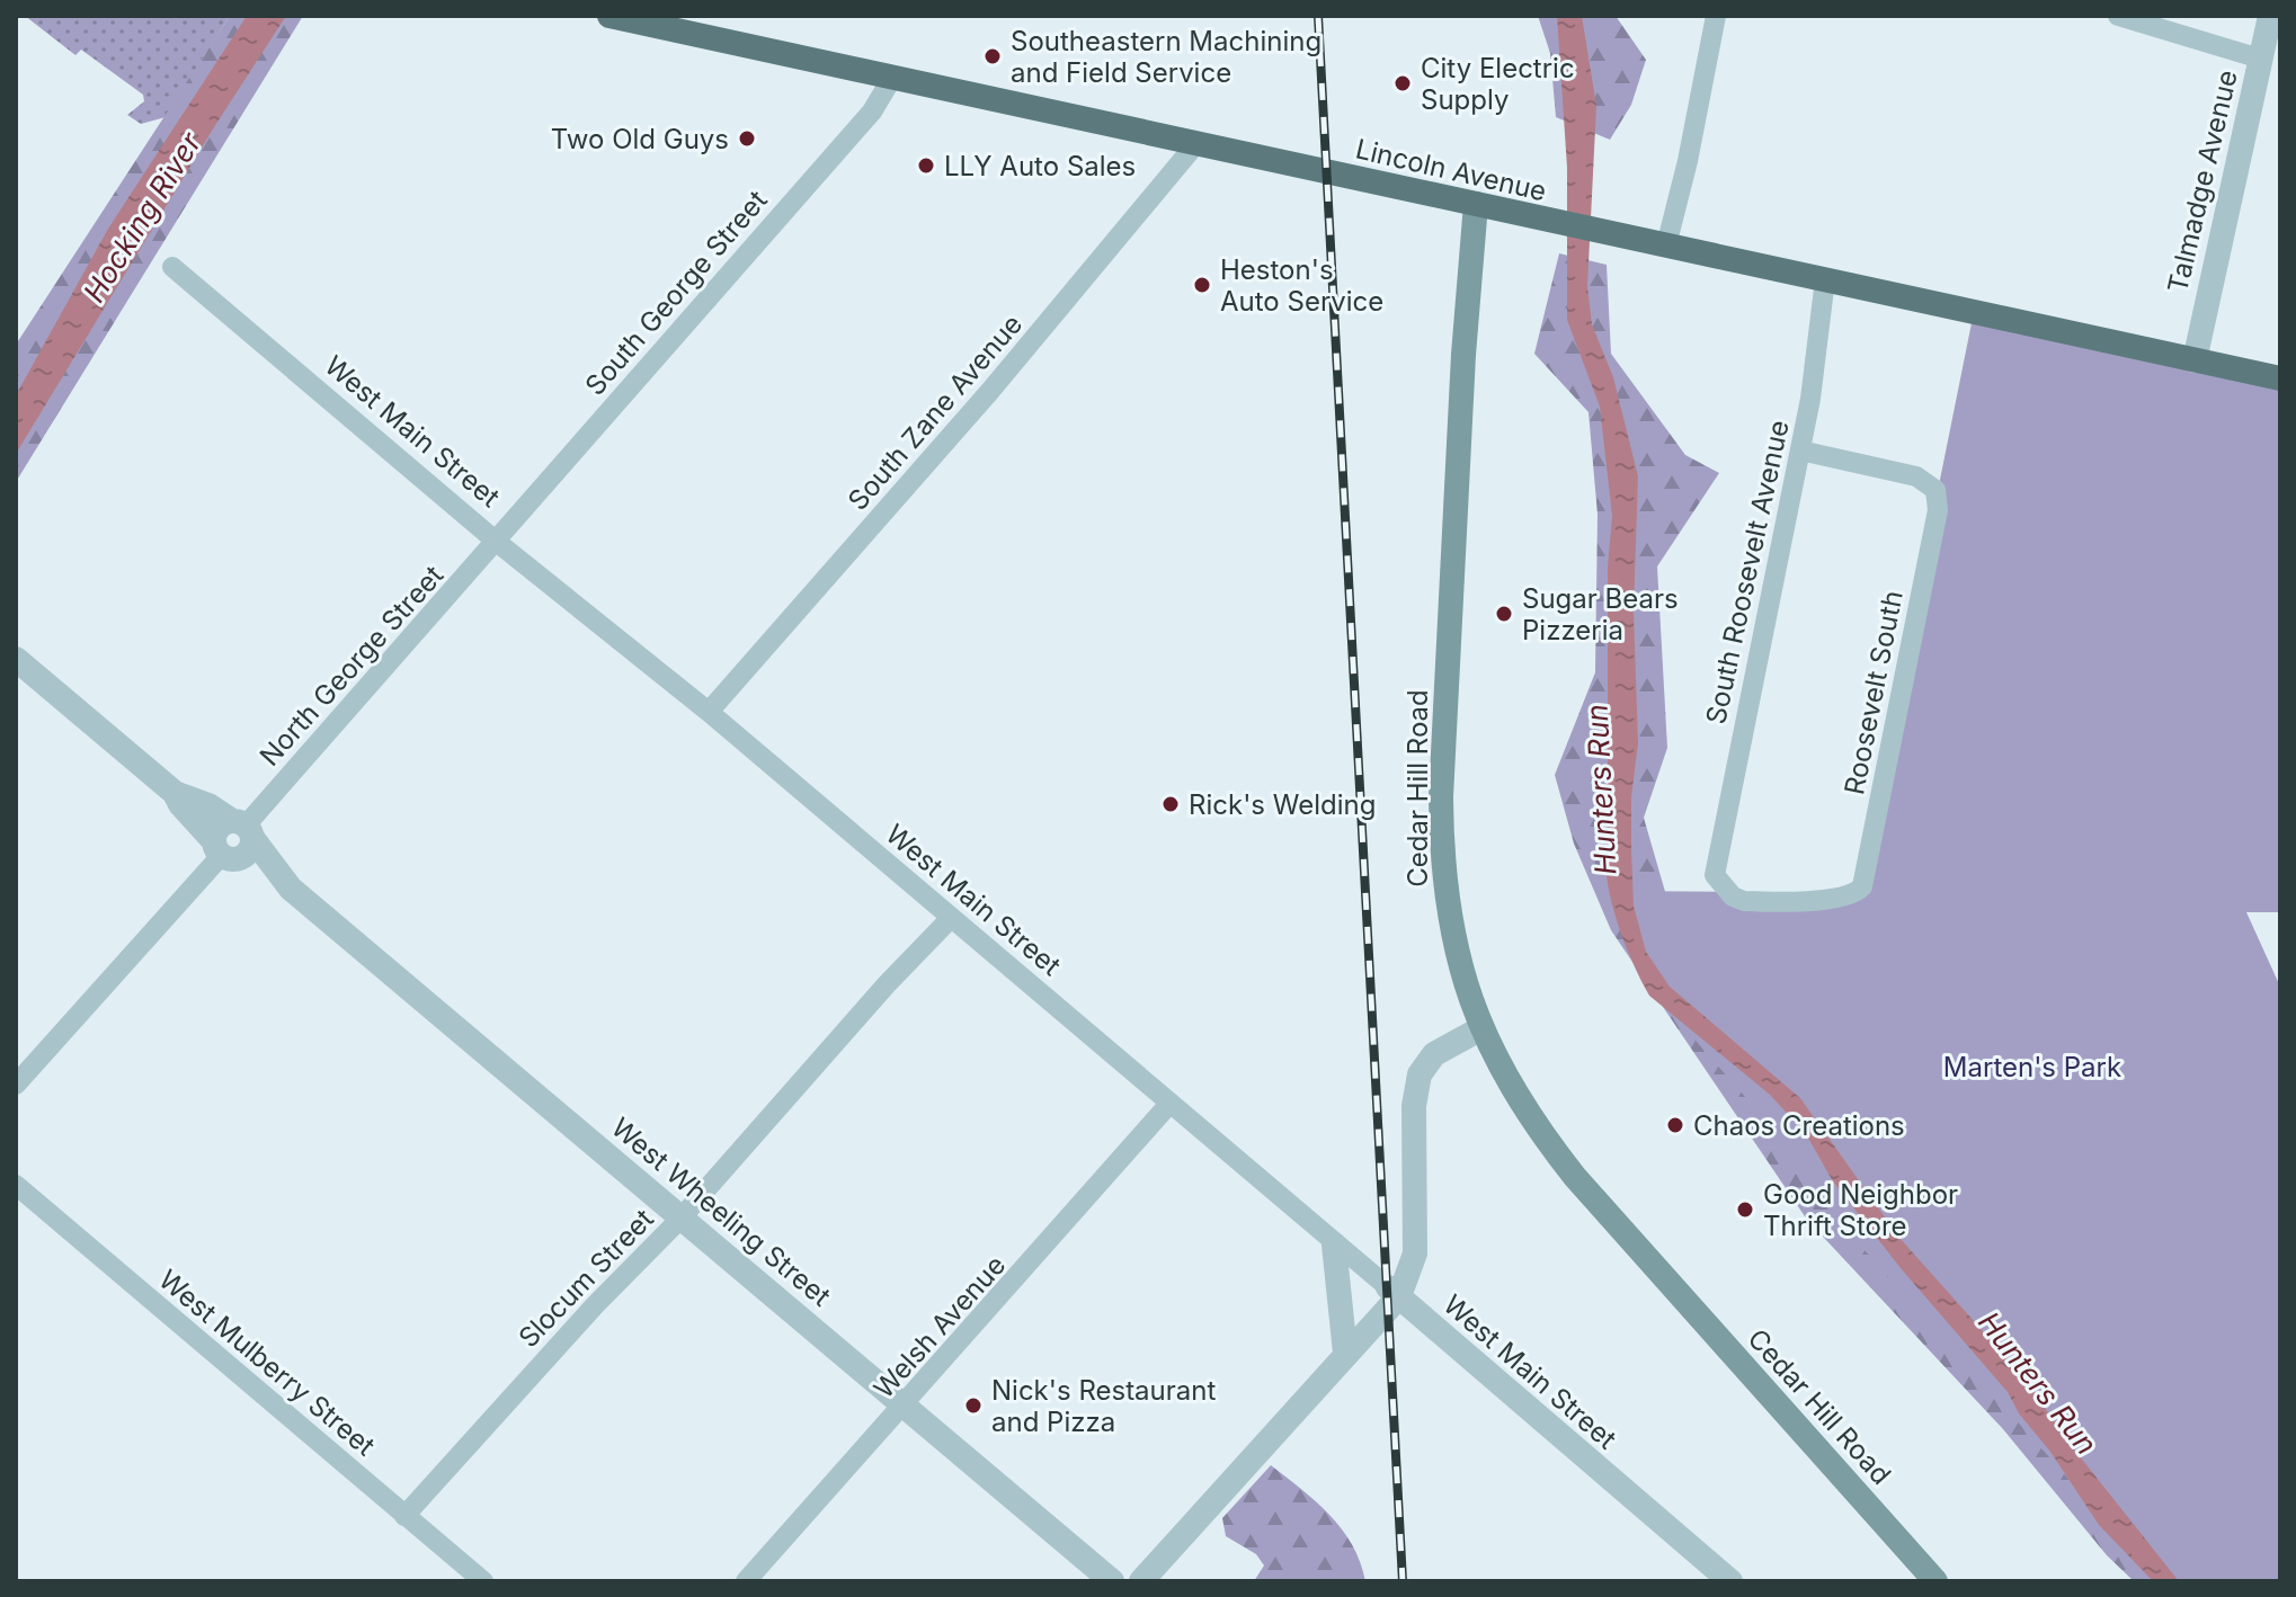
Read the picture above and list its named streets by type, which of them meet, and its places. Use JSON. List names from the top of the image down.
{
  "streets": {
    "main road": ["Lincoln Avenue", "Cedar Hill Road"],
    "street": [
      "Talmadge Avenue",
      "South George Street",
      "South Zane Avenue",
      "West Main Street",
      "South Roosevelt Avenue",
      "North George Street",
      "Roosevelt South",
      "West Wheeling Street",
      "Slocum Street",
      "Welsh Avenue",
      "West Mulberry Street"
    ]
  },
  "crossings": [
    ["Lincoln Avenue", "Talmadge Avenue"],
    ["Lincoln Avenue", "South George Street"],
    ["Lincoln Avenue", "South Zane Avenue"],
    ["Lincoln Avenue", "South Roosevelt Avenue"],
    ["Lincoln Avenue", "Cedar Hill Road"],
    ["South George Street", "West Main Street"],
    ["South George Street", "North George Street"],
    ["South Zane Avenue", "West Main Street"],
    ["West Main Street", "North George Street"],
    ["West Main Street", "Slocum Street"],
    ["West Main Street", "Welsh Avenue"],
    ["South Roosevelt Avenue", "Roosevelt South"],
    ["North George Street", "West Wheeling Street"],
    ["West Wheeling Street", "Slocum Street"],
    ["West Wheeling Street", "Welsh Avenue"],
    ["Slocum Street", "West Mulberry Street"]
  ],
  "water": ["Hocking River", "Hunters Run"],
  "parks": ["Marten's Park"],
  "places": [
    "Southeastern Machining and Field Service",
    "City Electric Supply",
    "Two Old Guys",
    "LLY Auto Sales",
    "Heston's Auto Service",
    "Sugar Bears Pizzeria",
    "Rick's Welding",
    "Chaos Creations",
    "Good Neighbor Thrift Store",
    "Nick's Restaurant and Pizza"
  ]
}
